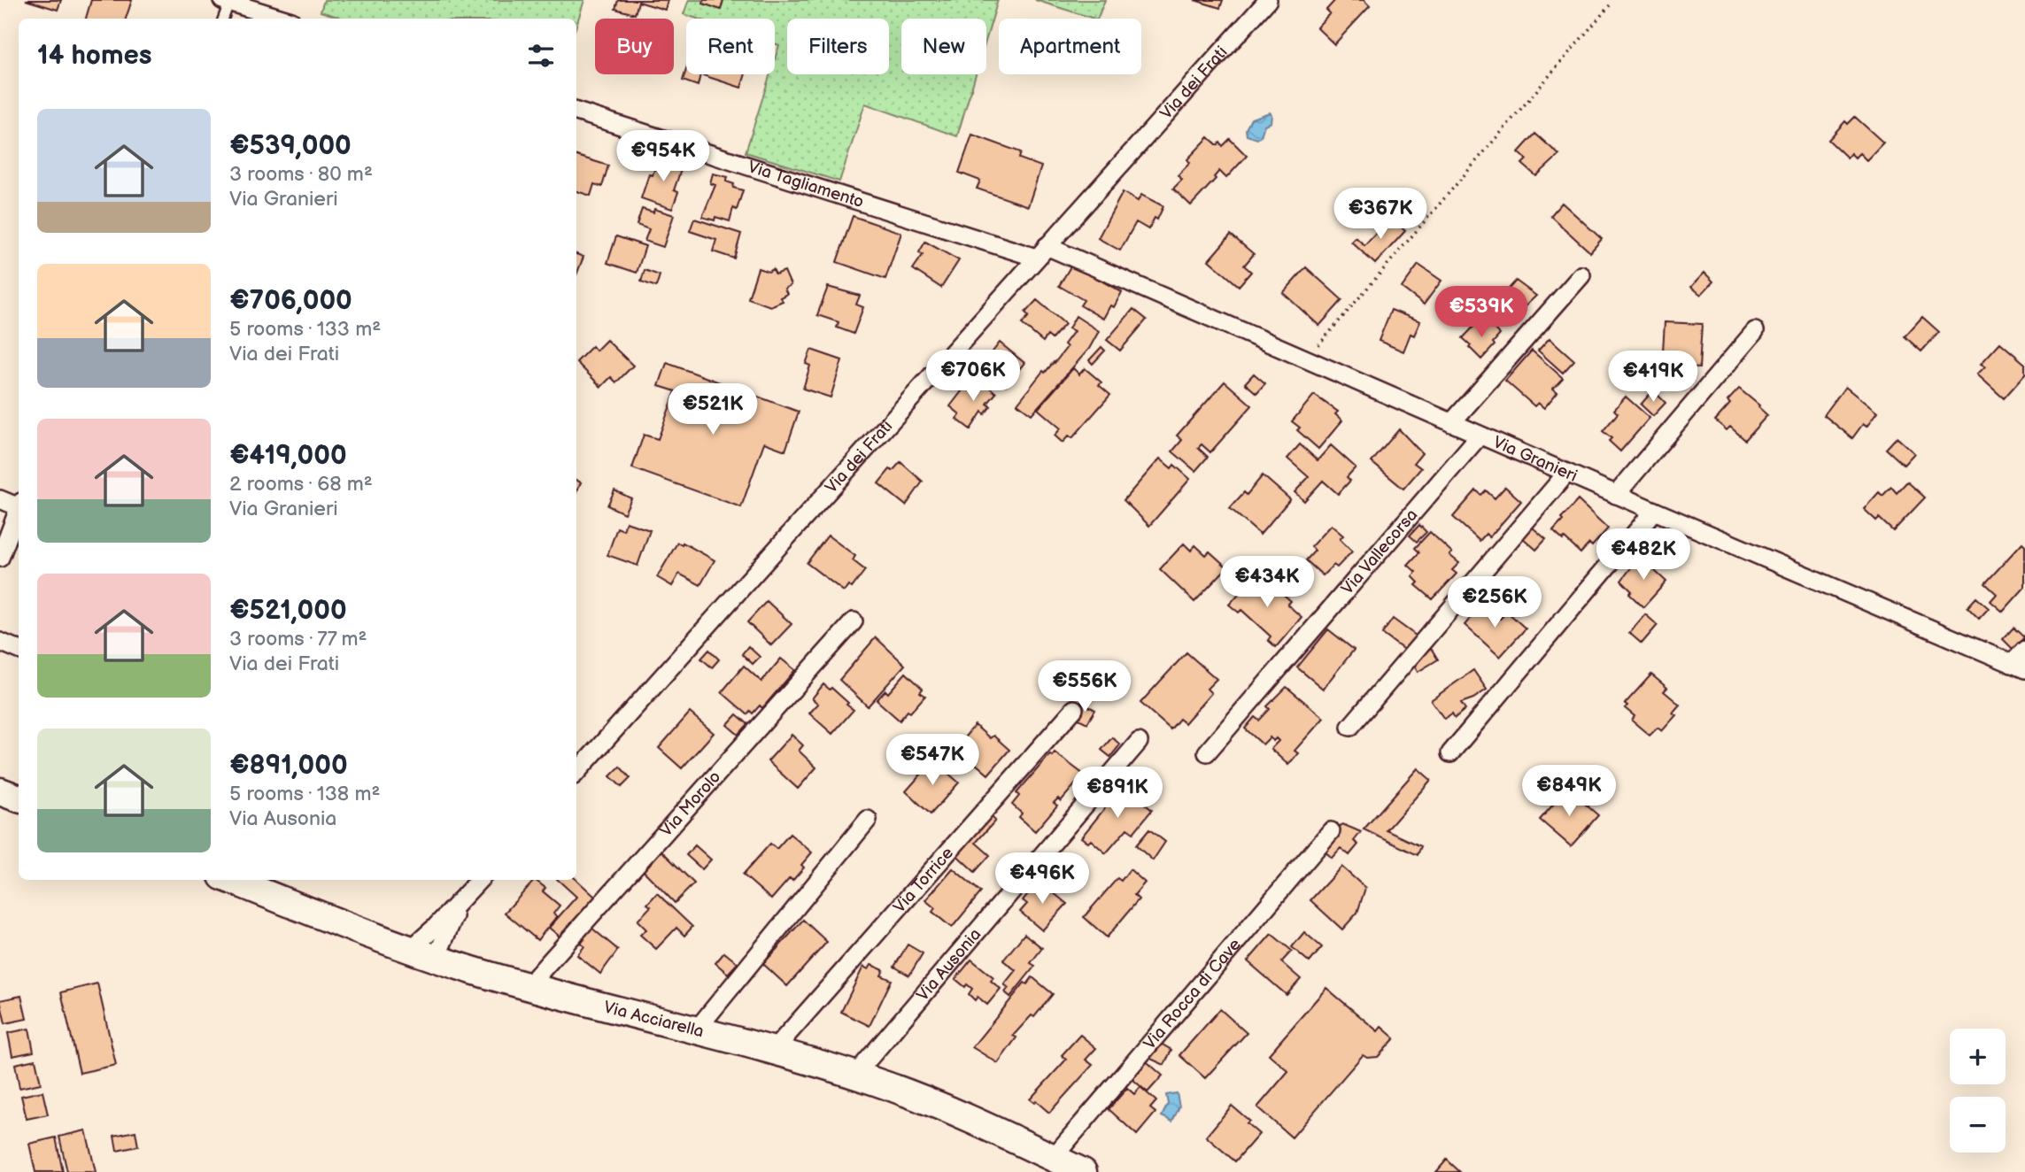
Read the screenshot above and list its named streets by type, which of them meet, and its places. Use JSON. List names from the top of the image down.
{
  "streets": {
    "main road": ["Via Acciarella"],
    "street": [
      "Via dei Frati",
      "Via Tagliamento",
      "Via Granieri",
      "Via Vallecorsa",
      "Via Morolo",
      "Via Torrice",
      "Via Ausonia",
      "Via Rocca di Cave"
    ]
  },
  "crossings": [
    ["Via dei Frati", "Via Tagliamento"],
    ["Via dei Frati", "Via Granieri"],
    ["Via Tagliamento", "Via Granieri"],
    ["Via Granieri", "Via Vallecorsa"],
    ["Via Morolo", "Via Acciarella"],
    ["Via Torrice", "Via Acciarella"],
    ["Via Ausonia", "Via Acciarella"],
    ["Via Rocca di Cave", "Via Acciarella"]
  ],
  "page": {
    "chip": [
      "Buy",
      "Rent",
      "Filters",
      "New",
      "Apartment"
    ],
    "heading": "14 homes",
    "list": [
      {
        "name": "€539,000",
        "note": "3 rooms · 80 m² · Via Granieri"
      },
      {
        "name": "€706,000",
        "note": "5 rooms · 133 m² · Via dei Frati"
      },
      {
        "name": "€419,000",
        "note": "2 rooms · 68 m² · Via Granieri"
      },
      {
        "name": "€521,000",
        "note": "3 rooms · 77 m² · Via dei Frati"
      },
      {
        "name": "€891,000",
        "note": "5 rooms · 138 m² · Via Ausonia"
      }
    ],
    "price": [
      "€954K",
      "€367K",
      "€539K",
      "€706K",
      "€419K",
      "€521K",
      "€482K",
      "€434K",
      "€256K",
      "€556K",
      "€547K",
      "€849K",
      "€891K",
      "€496K"
    ],
    "map_buttons": ["+", "−"]
  }
}
